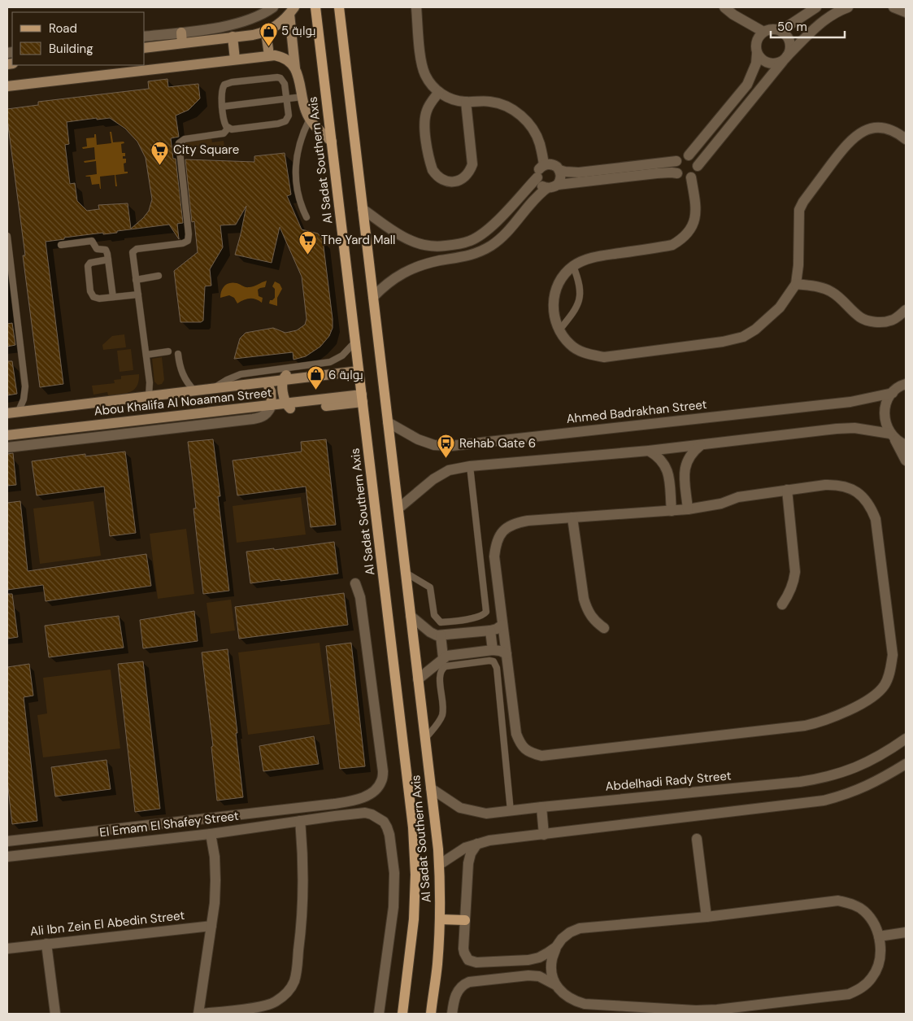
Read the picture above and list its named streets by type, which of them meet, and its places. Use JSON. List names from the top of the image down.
{
  "streets": {
    "main road": ["Al Sadat Southern Axis"],
    "street": [
      "Abou Khalifa Al Noaaman Street",
      "Ahmed Badrakhan Street",
      "Abdelhadi Rady Street",
      "El Emam El Shafey Street",
      "Ali Ibn Zein El Abedin Street"
    ]
  },
  "crossings": [
    ["Al Sadat Southern Axis", "Abou Khalifa Al Noaaman Street"],
    ["Al Sadat Southern Axis", "Ahmed Badrakhan Street"],
    ["Al Sadat Southern Axis", "Abdelhadi Rady Street"]
  ],
  "places": {
    "shop": ["بوابة 5", "بوابة 6"],
    "supermarket": ["City Square", "The Yard Mall"],
    "bus stop": ["Rehab Gate 6"]
  },
  "legend": ["Road", "Building"],
  "scale_bar": "50 m"
}
